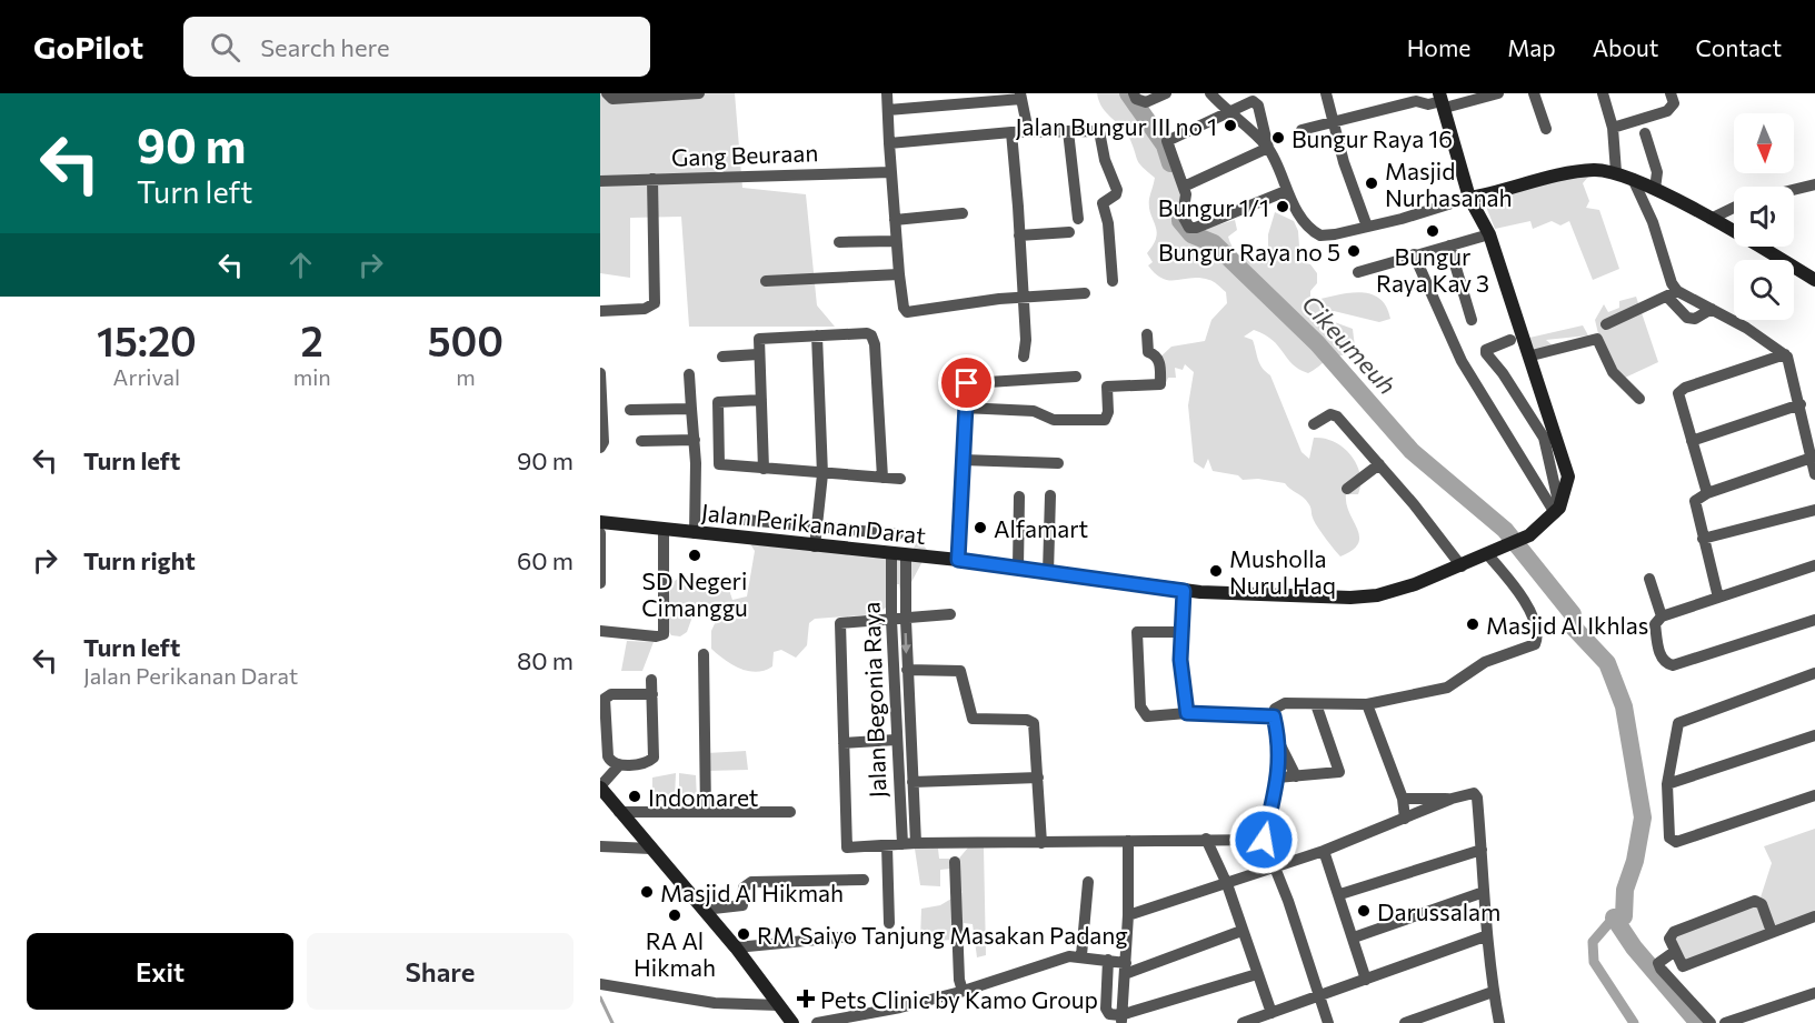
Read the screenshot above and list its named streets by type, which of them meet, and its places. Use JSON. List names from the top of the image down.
{
  "streets": {
    "street": ["Gang Beuraan", "Jalan Perikanan Darat", "Jalan Begonia Raya"]
  },
  "crossings": [
    ["Jalan Perikanan Darat", "Jalan Begonia Raya"]
  ],
  "water": ["Cikeumeuh"],
  "places": {
    "other": [
      "Jalan Bungur III no 1",
      "Bungur Raya 16",
      "Masjid Nurhasanah",
      "Bungur 1/1",
      "Bungur Raya Kav 3",
      "Bungur Raya no 5",
      "Alfamart",
      "SD Negeri Cimanggu",
      "Musholla Nurul Haq",
      "Masjid Al Ikhlas",
      "Indomaret",
      "Masjid Al Hikmah",
      "Darussalam",
      "RA Al Hikmah",
      "RM Saiyo Tanjung Masakan Padang"
    ],
    "health": ["Pets Clinic by Kamo Group"]
  },
  "north": "bottom",
  "page": {
    "header": "GoPilot",
    "search": "Search here",
    "nav": [
      "Home",
      "Map",
      "About",
      "Contact"
    ],
    "turn": ["90 m", "Turn left"],
    "eta": [
      "15:20",
      "Arrival",
      "2",
      "min",
      "500",
      "m"
    ],
    "list": [
      {
        "name": "Turn left",
        "value": "90 m"
      },
      {
        "name": "Turn right",
        "value": "60 m"
      },
      {
        "name": "Turn left",
        "note": "Jalan Perikanan Darat",
        "value": "80 m"
      }
    ],
    "buttons": ["Exit", "Share"]
  }
}
